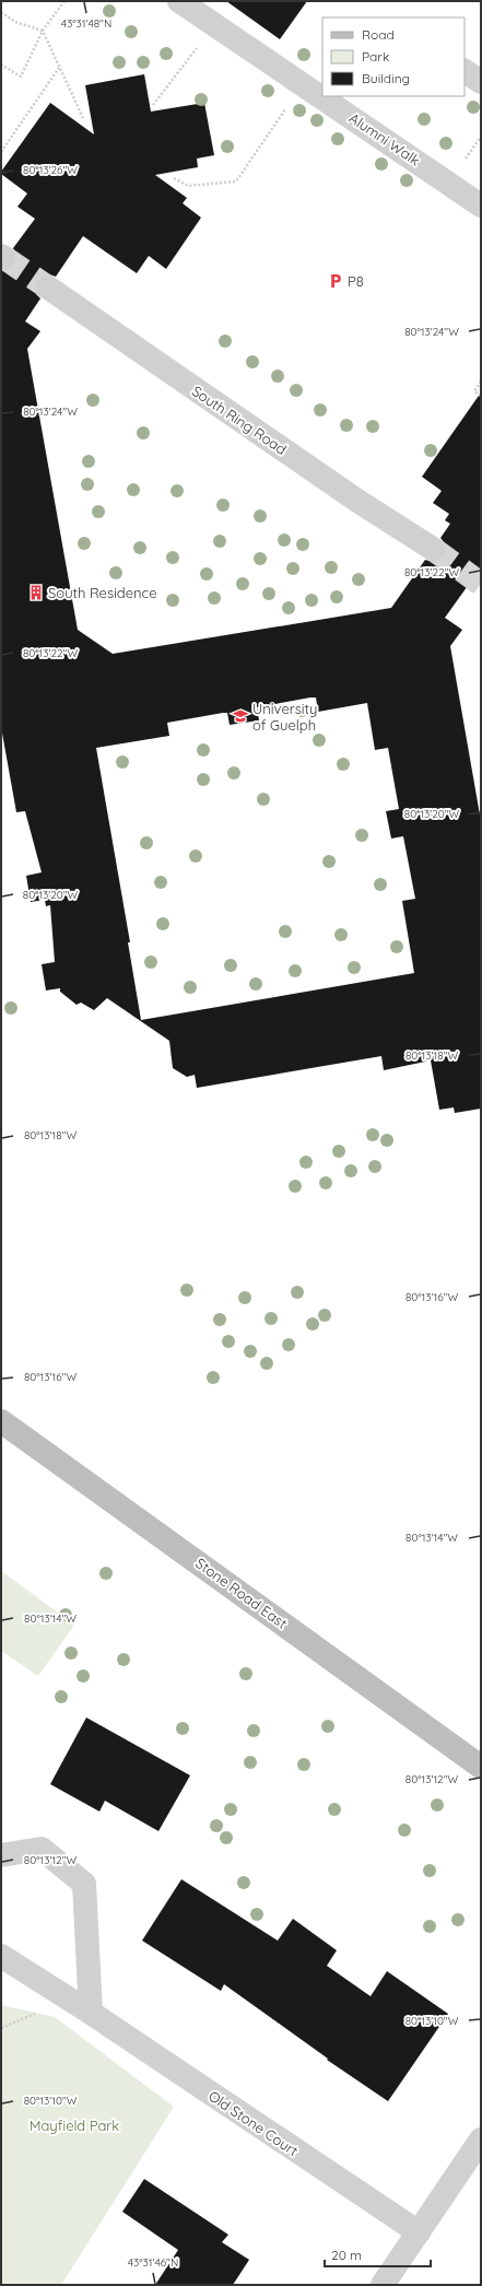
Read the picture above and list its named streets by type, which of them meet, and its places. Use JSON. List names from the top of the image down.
{
  "streets": {
    "main road": ["Stone Road East"],
    "street": ["Alumni Walk", "South Ring Road", "Old Stone Court"]
  },
  "parks": ["Mayfield Park"],
  "places": {
    "parking": ["P8"],
    "building": ["South Residence"],
    "school or university": ["University of Guelph"]
  },
  "legend": ["Road", "Park", "Building"],
  "scale_bar": "20 m",
  "coordinates": [
    "43°31'48\"N",
    "80°13'26\"W",
    "80°13'24\"W",
    "80°13'22\"W",
    "80°13'20\"W",
    "80°13'18\"W",
    "80°13'16\"W",
    "80°13'14\"W",
    "80°13'12\"W",
    "80°13'10\"W",
    "43°31'46\"N"
  ]
}
